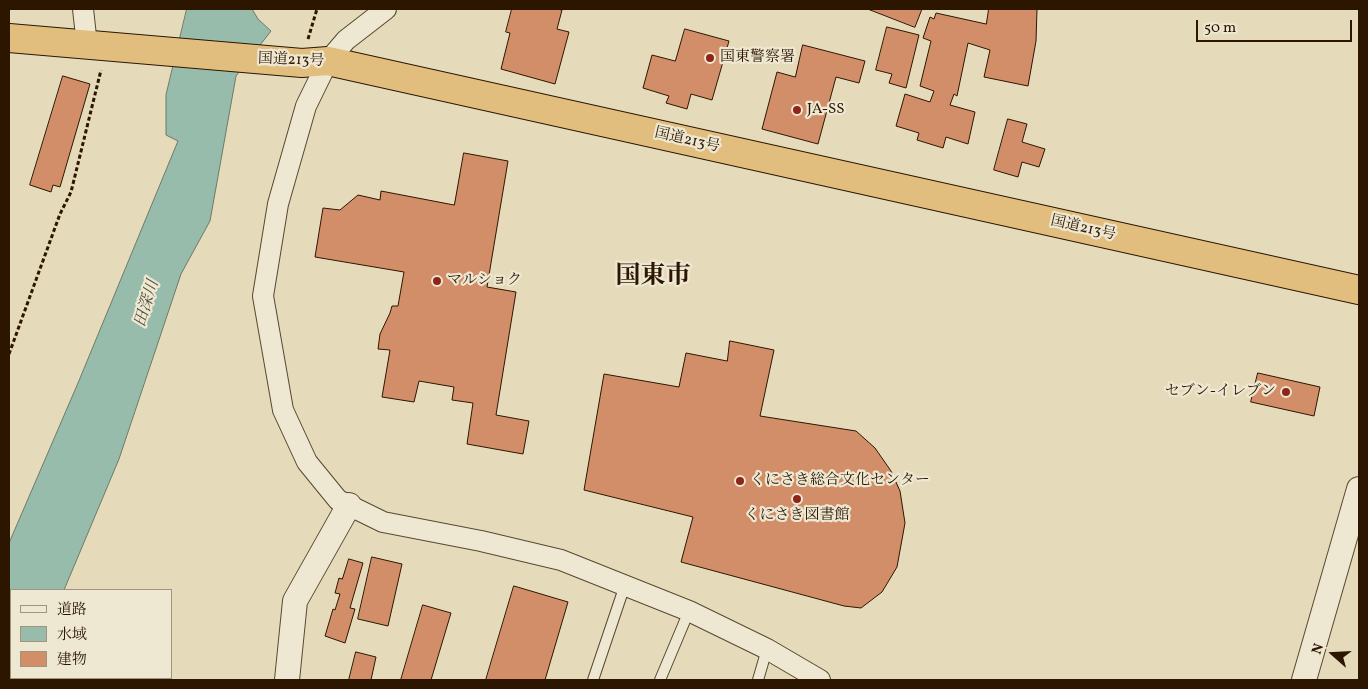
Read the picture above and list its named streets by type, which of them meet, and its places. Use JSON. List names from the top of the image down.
{
  "streets": {
    "highway": ["国道213号"]
  },
  "districts": ["国東市"],
  "water": ["田深川"],
  "places": [
    "国東警察署",
    "JA-SS",
    "マルショク",
    "セブン-イレブン",
    "くにさき総合文化センター",
    "くにさき図書館"
  ],
  "legend": ["道路", "水域", "建物"],
  "scale_bar": "50 m",
  "north": "left"
}
